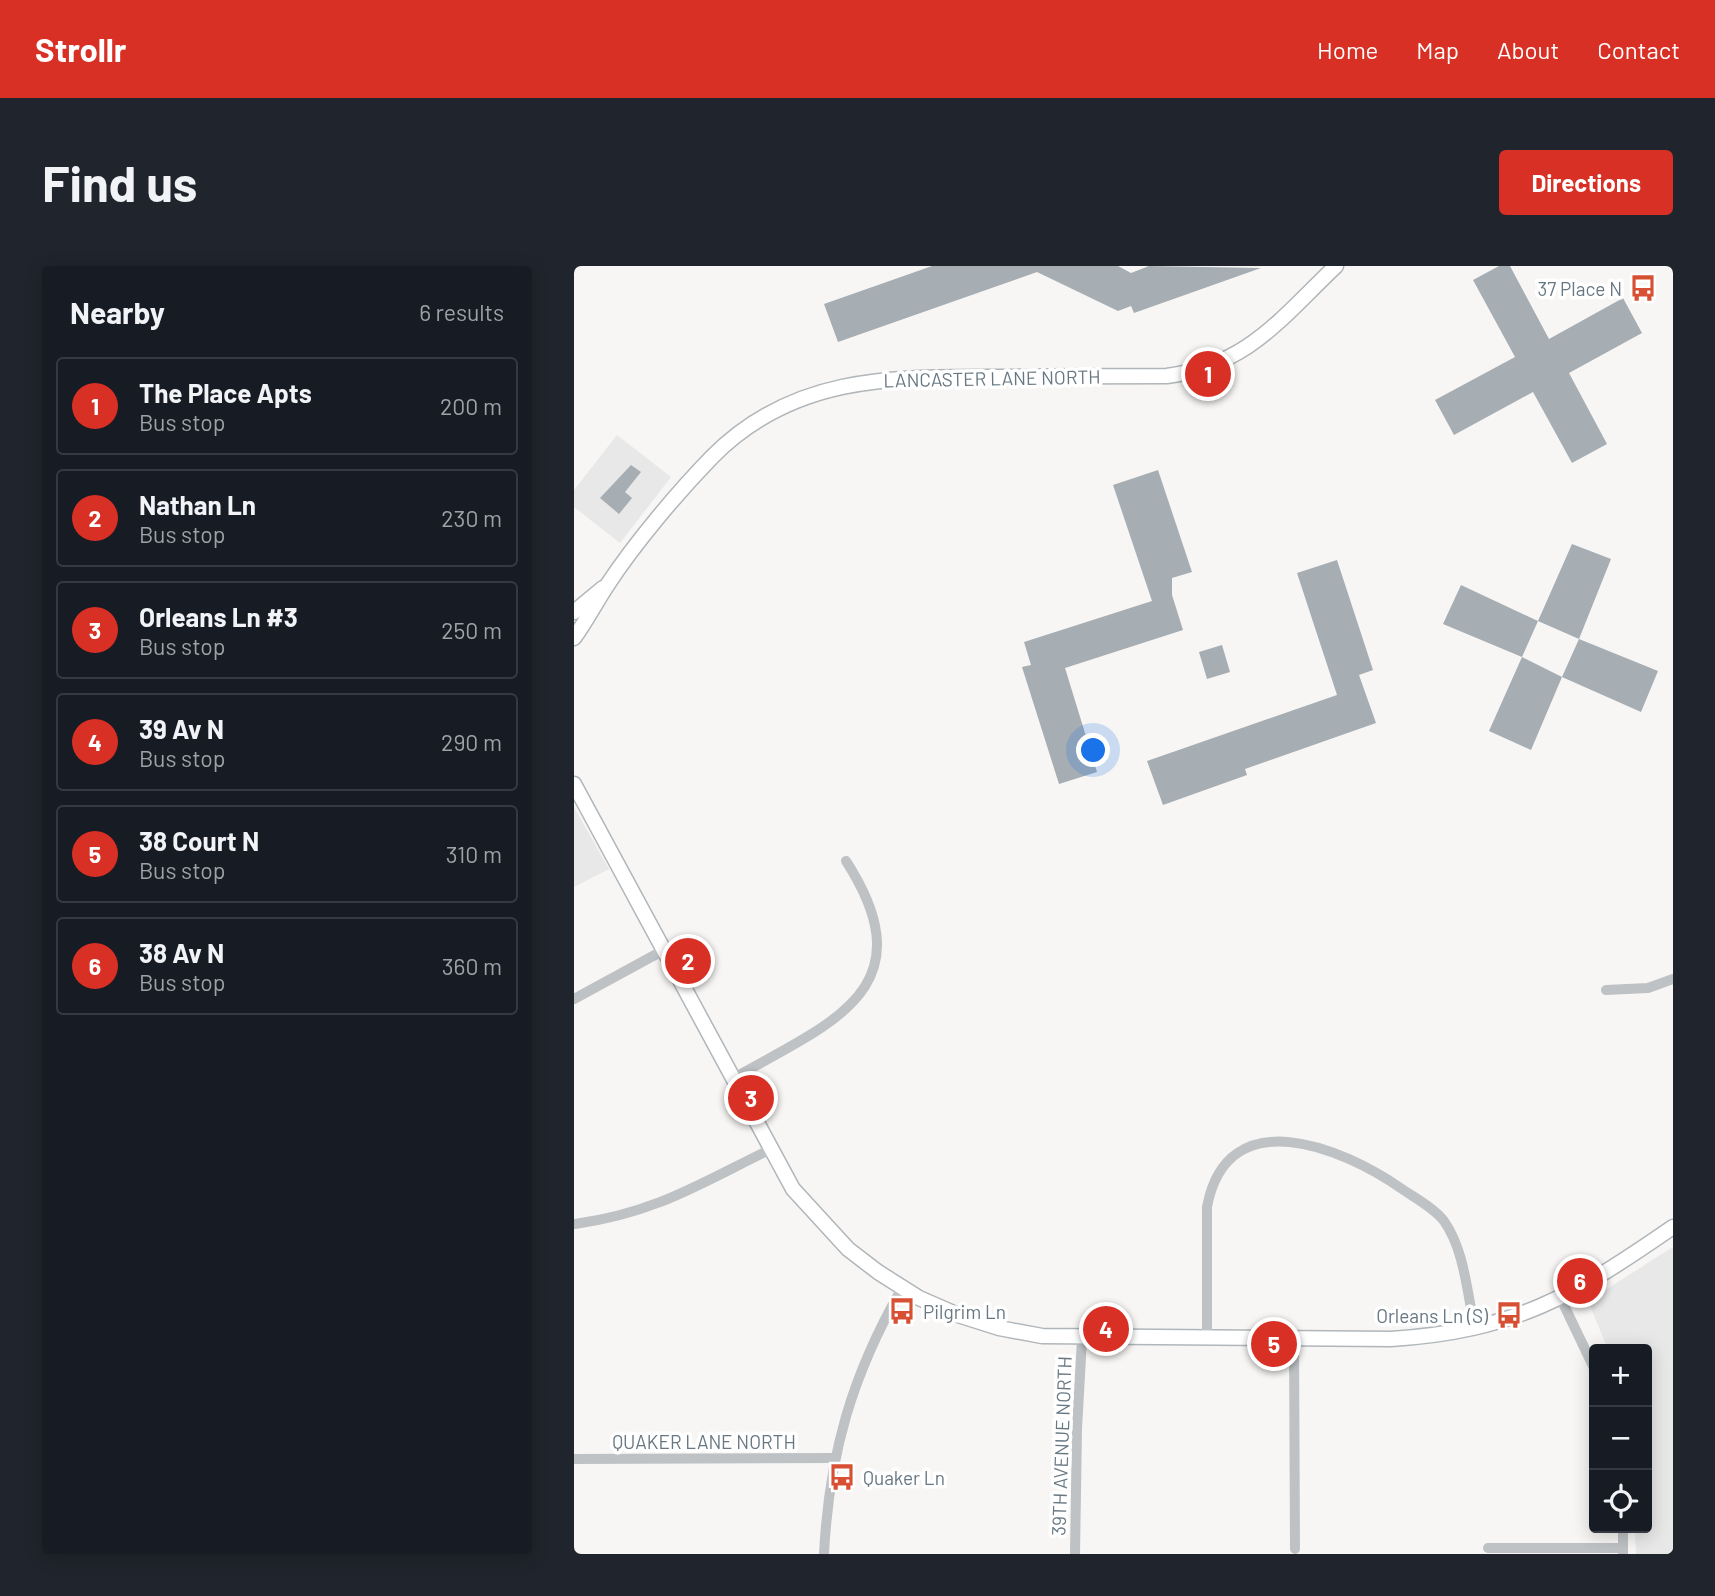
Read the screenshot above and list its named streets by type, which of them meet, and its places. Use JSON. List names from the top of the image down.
{
  "streets": {
    "street": ["LANCASTER LANE NORTH", "QUAKER LANE NORTH", "39TH AVENUE NORTH"]
  },
  "places": {
    "bus stop": [
      "37 Place N",
      "Pilgrim Ln",
      "Orleans Ln (S)",
      "Quaker Ln"
    ]
  },
  "page": {
    "header": "Strollr",
    "nav": [
      "Home",
      "Map",
      "About",
      "Contact"
    ],
    "buttons": "Directions",
    "title": "Find us",
    "heading": ["Nearby", "6 results"],
    "pins": [
      "1",
      "2",
      "3",
      "6",
      "4",
      "5"
    ],
    "list": [
      {
        "mark": "1",
        "name": "The Place Apts",
        "note": "Bus stop",
        "value": "200 m"
      },
      {
        "mark": "2",
        "name": "Nathan Ln",
        "note": "Bus stop",
        "value": "230 m"
      },
      {
        "mark": "3",
        "name": "Orleans Ln #3",
        "note": "Bus stop",
        "value": "250 m"
      },
      {
        "mark": "4",
        "name": "39 Av N",
        "note": "Bus stop",
        "value": "290 m"
      },
      {
        "mark": "5",
        "name": "38 Court N",
        "note": "Bus stop",
        "value": "310 m"
      },
      {
        "mark": "6",
        "name": "38 Av N",
        "note": "Bus stop",
        "value": "360 m"
      }
    ],
    "map_buttons": ["+", "−"]
  }
}
